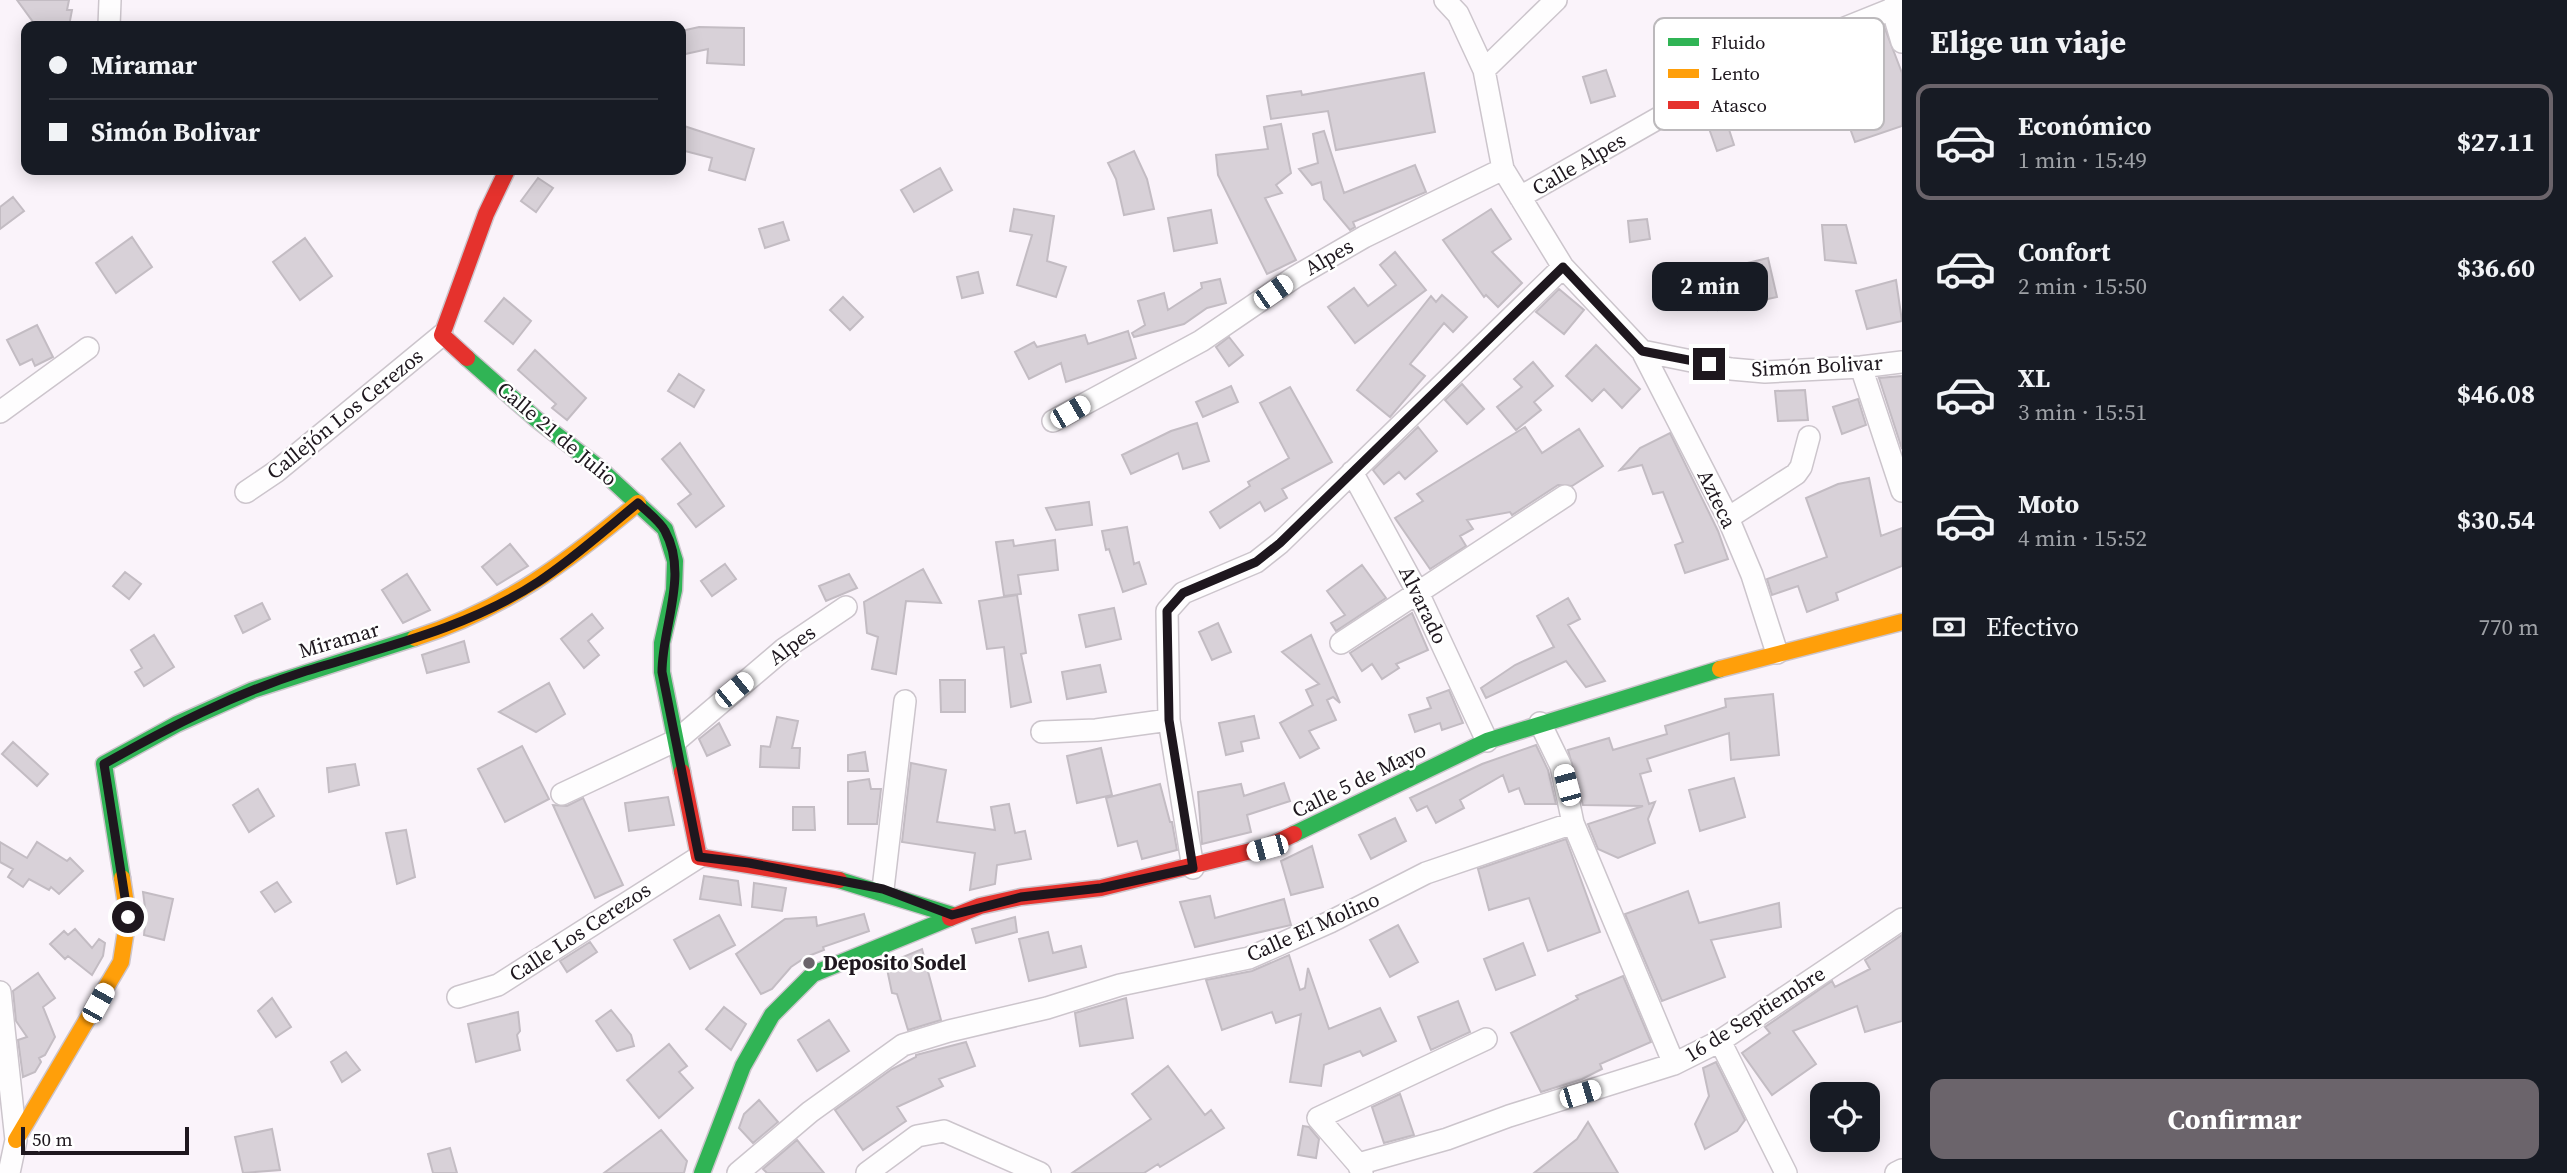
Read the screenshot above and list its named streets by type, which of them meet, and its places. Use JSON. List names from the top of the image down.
{
  "streets": {
    "street": [
      "Calle Alpes",
      "Alpes",
      "Simón Bolivar",
      "Callejón Los Cerezos",
      "Calle 21 de Julio",
      "Azteca",
      "Alvarado",
      "Miramar",
      "Calle 5 de Mayo",
      "Calle El Molino",
      "Calle Los Cerezos",
      "16 de Septiembre"
    ]
  },
  "crossings": [
    ["Alpes", "Calle 21 de Julio"],
    ["Simón Bolivar", "Azteca"],
    ["Callejón Los Cerezos", "Calle 21 de Julio"],
    ["Calle 21 de Julio", "Miramar"],
    ["Calle 21 de Julio", "Calle Los Cerezos"],
    ["Azteca", "Calle 5 de Mayo"],
    ["Alvarado", "Calle 5 de Mayo"]
  ],
  "places": ["Deposito Sodel"],
  "legend": ["Fluido", "Lento", "Atasco"],
  "scale_bar": "50 m",
  "page": {
    "heading": "Elige un viaje",
    "banner": ["Miramar", "Simón Bolivar"],
    "list": [
      {
        "name": "Económico",
        "note": "1 min · 15:49",
        "value": "$27.11"
      },
      {
        "name": "Confort",
        "note": "2 min · 15:50",
        "value": "$36.60"
      },
      {
        "name": "XL",
        "note": "3 min · 15:51",
        "value": "$46.08"
      },
      {
        "name": "Moto",
        "note": "4 min · 15:52",
        "value": "$30.54"
      }
    ],
    "bubble": "2 min",
    "pay": ["Efectivo", "770 m"],
    "buttons": "Confirmar",
    "scale": "50 m"
  }
}
